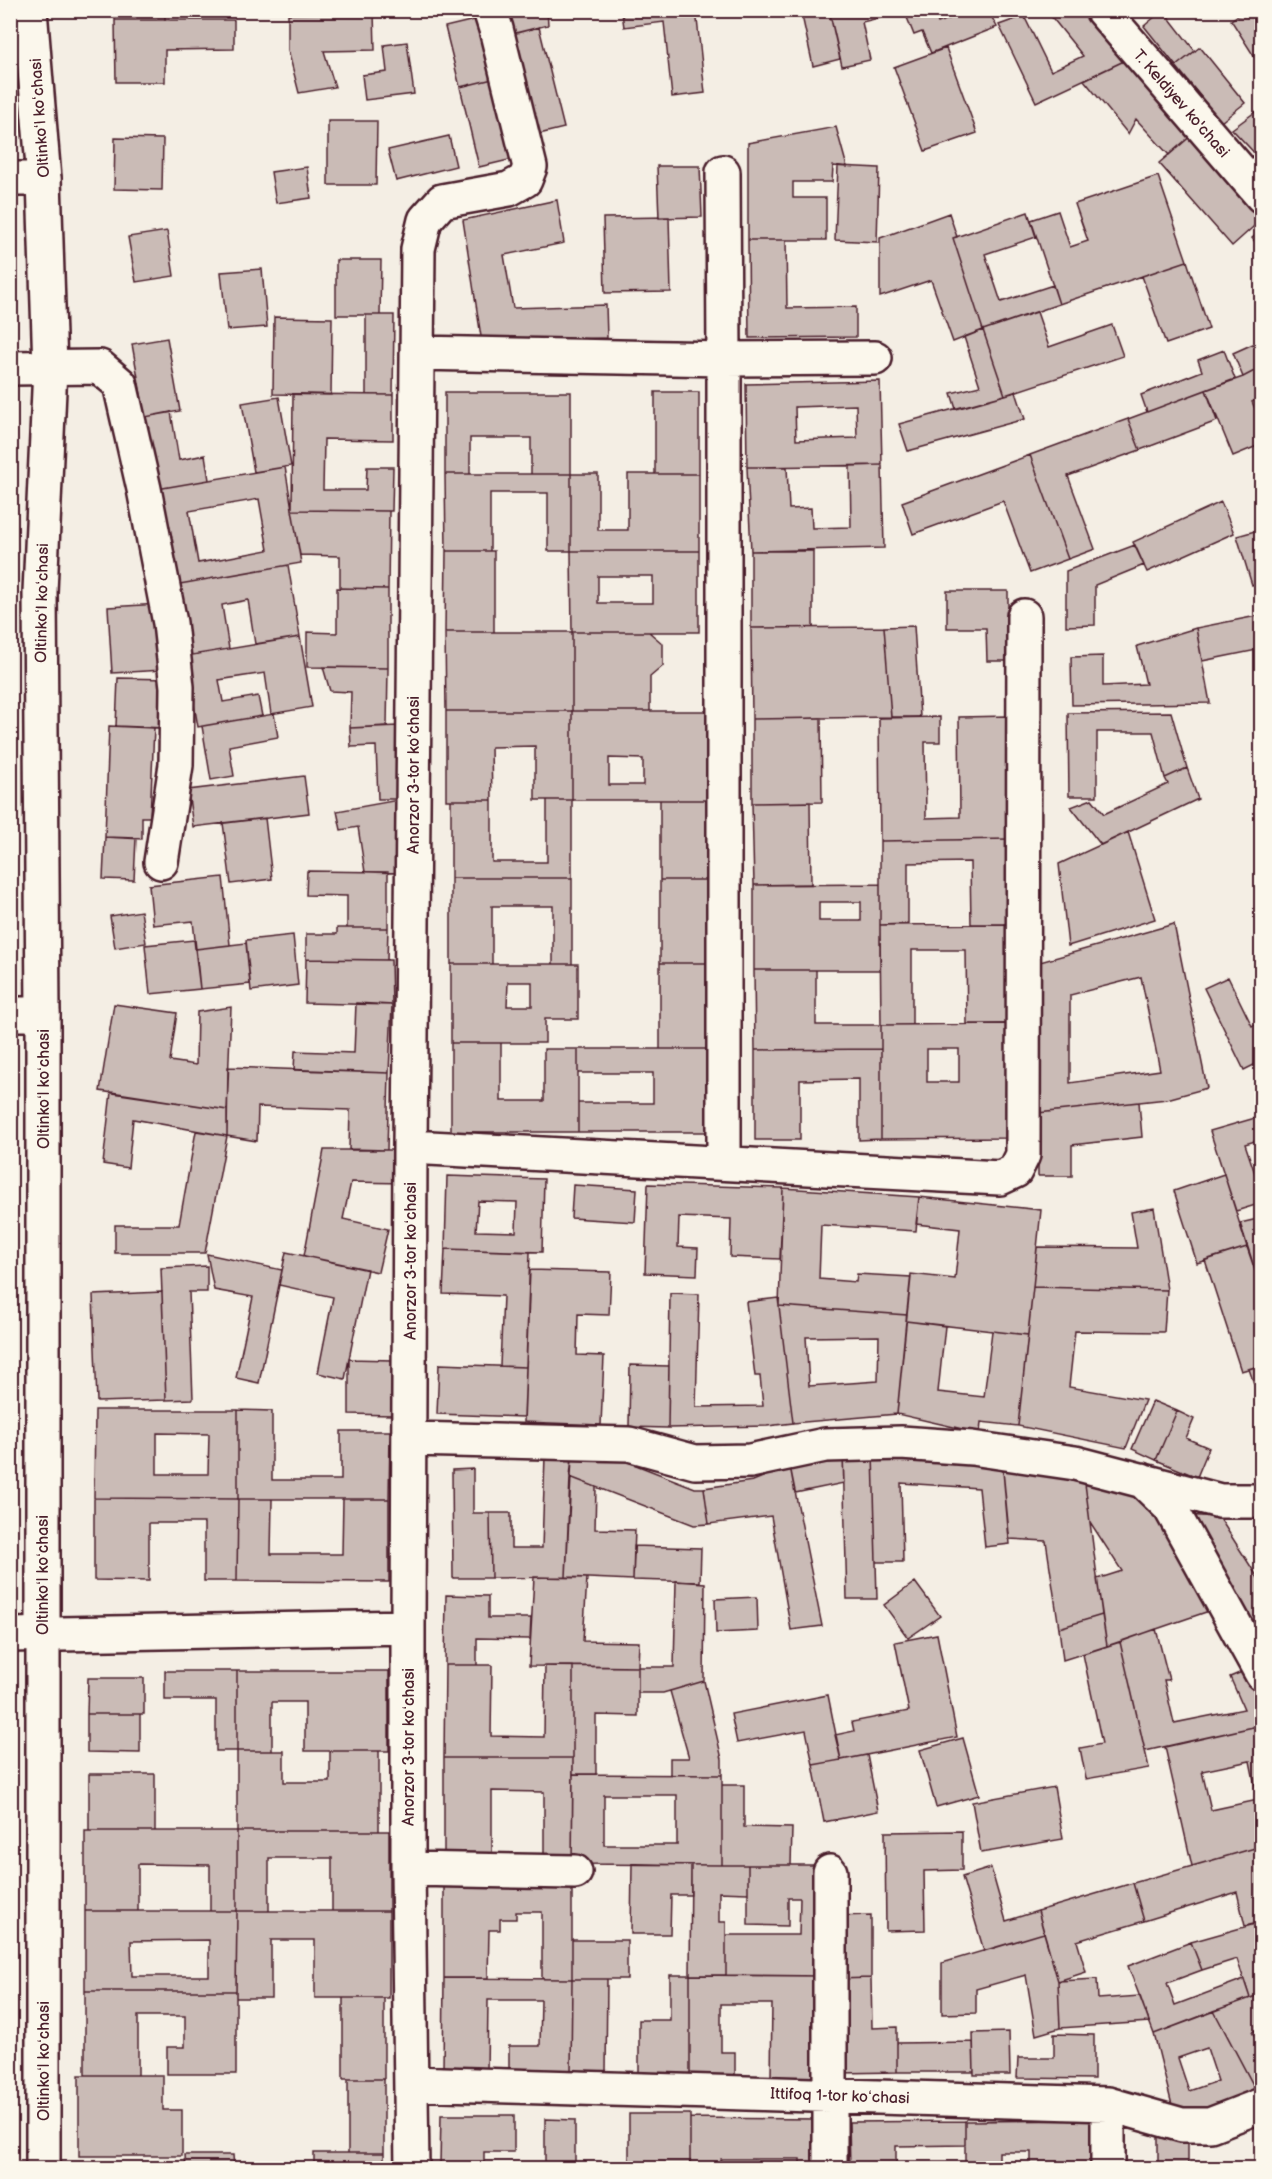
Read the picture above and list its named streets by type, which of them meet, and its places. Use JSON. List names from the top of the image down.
{
  "streets": {
    "street": [
      "T. Keldiyev ko'chasi",
      "Oltinkoʻl koʻchasi",
      "Anorzor 3-tor koʻchasi",
      "Ittifoq 1-tor koʻchasi"
    ]
  },
  "crossings": [
    ["Anorzor 3-tor koʻchasi", "Ittifoq 1-tor koʻchasi"]
  ]
}
